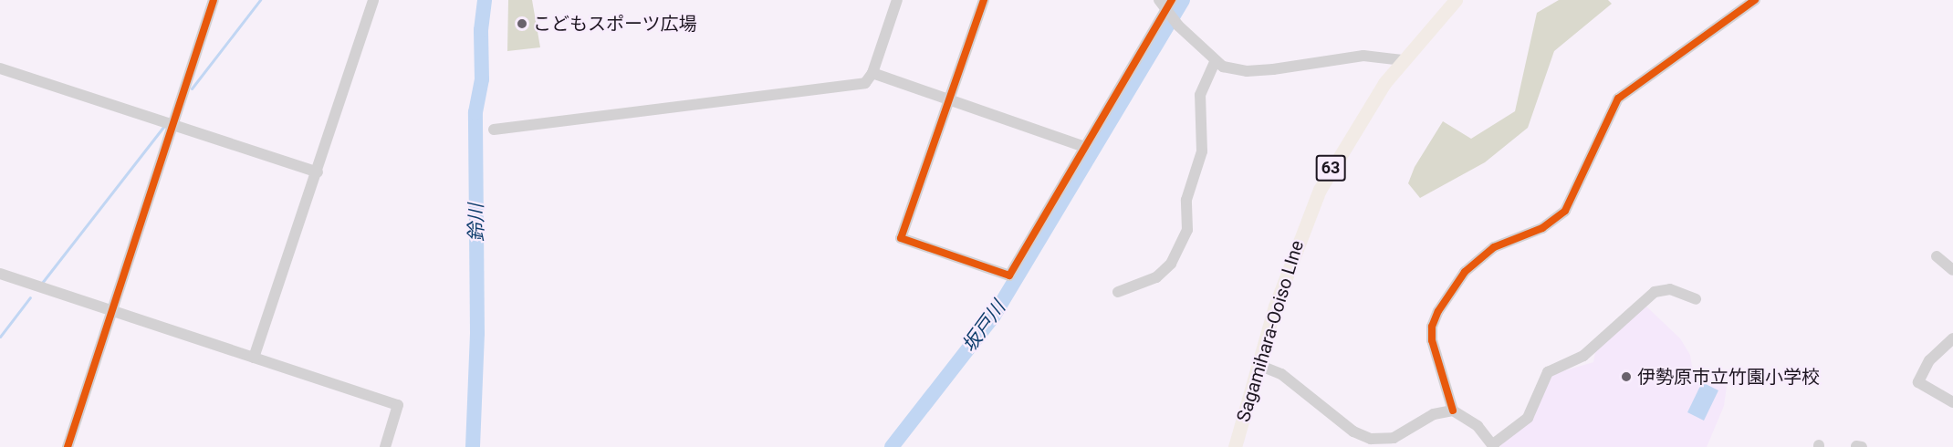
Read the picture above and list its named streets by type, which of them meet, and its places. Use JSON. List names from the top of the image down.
{
  "streets": {
    "main road": ["63", "Sagamihara-Ooiso LIne"]
  },
  "water": ["鈴川", "坂戸川"],
  "places": ["こどもスポーツ広場", "伊勢原市立竹園小学校"]
}
